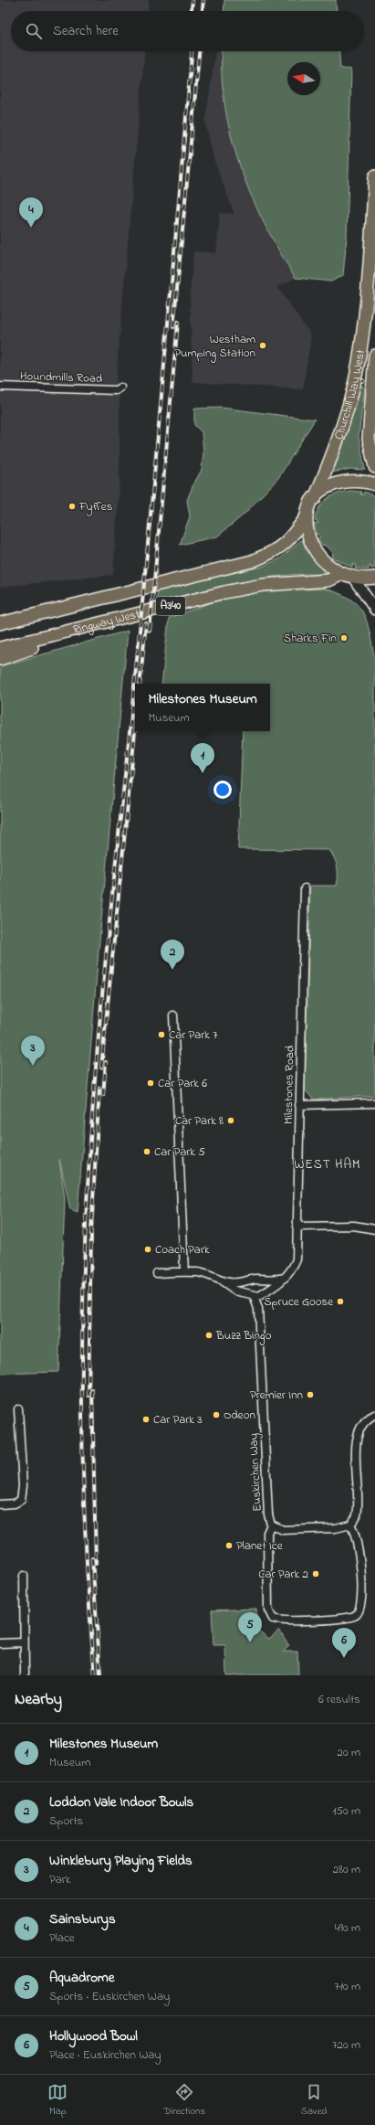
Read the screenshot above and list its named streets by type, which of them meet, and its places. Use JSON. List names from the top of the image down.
{
  "streets": {
    "main road": ["Churchill Way West", "A340", "Ringway West"],
    "street": ["Houndmills Road", "Milestones Road", "Euskirchen Way"]
  },
  "crossings": [
    ["Churchill Way West", "Ringway West"],
    ["Milestones Road", "Euskirchen Way"]
  ],
  "districts": ["WEST HAM"],
  "places": [
    "Westham Pumping Station",
    "Fyffes",
    "Sharks Fin",
    "Car Park 7",
    "Car Park 6",
    "Car Park 8",
    "Car Park 5",
    "Coach Park",
    "Spruce Goose",
    "Buzz Bingo",
    "Premier Inn",
    "Odeon",
    "Car Park 3",
    "Planet Ice",
    "Car Park 2"
  ],
  "north": "left",
  "page": {
    "search": "Search here",
    "pins": [
      "4",
      "1",
      "2",
      "3",
      "5",
      "6"
    ],
    "popup": ["Milestones Museum", "Museum"],
    "heading": ["Nearby", "6 results"],
    "list": [
      {
        "mark": "1",
        "name": "Milestones Museum",
        "note": "Museum",
        "value": "20 m"
      },
      {
        "mark": "2",
        "name": "Loddon Vale Indoor Bowls",
        "note": "Sports",
        "value": "150 m"
      },
      {
        "mark": "3",
        "name": "Winklebury Playing Fields",
        "note": "Park",
        "value": "280 m"
      },
      {
        "mark": "4",
        "name": "Sainsburys",
        "note": "Place",
        "value": "490 m"
      },
      {
        "mark": "5",
        "name": "Aquadrome",
        "note": "Sports · Euskirchen Way",
        "value": "710 m"
      },
      {
        "mark": "6",
        "name": "Hollywood Bowl",
        "note": "Place · Euskirchen Way",
        "value": "720 m"
      }
    ],
    "nav": ["Map", "Directions", "Saved"]
  }
}
